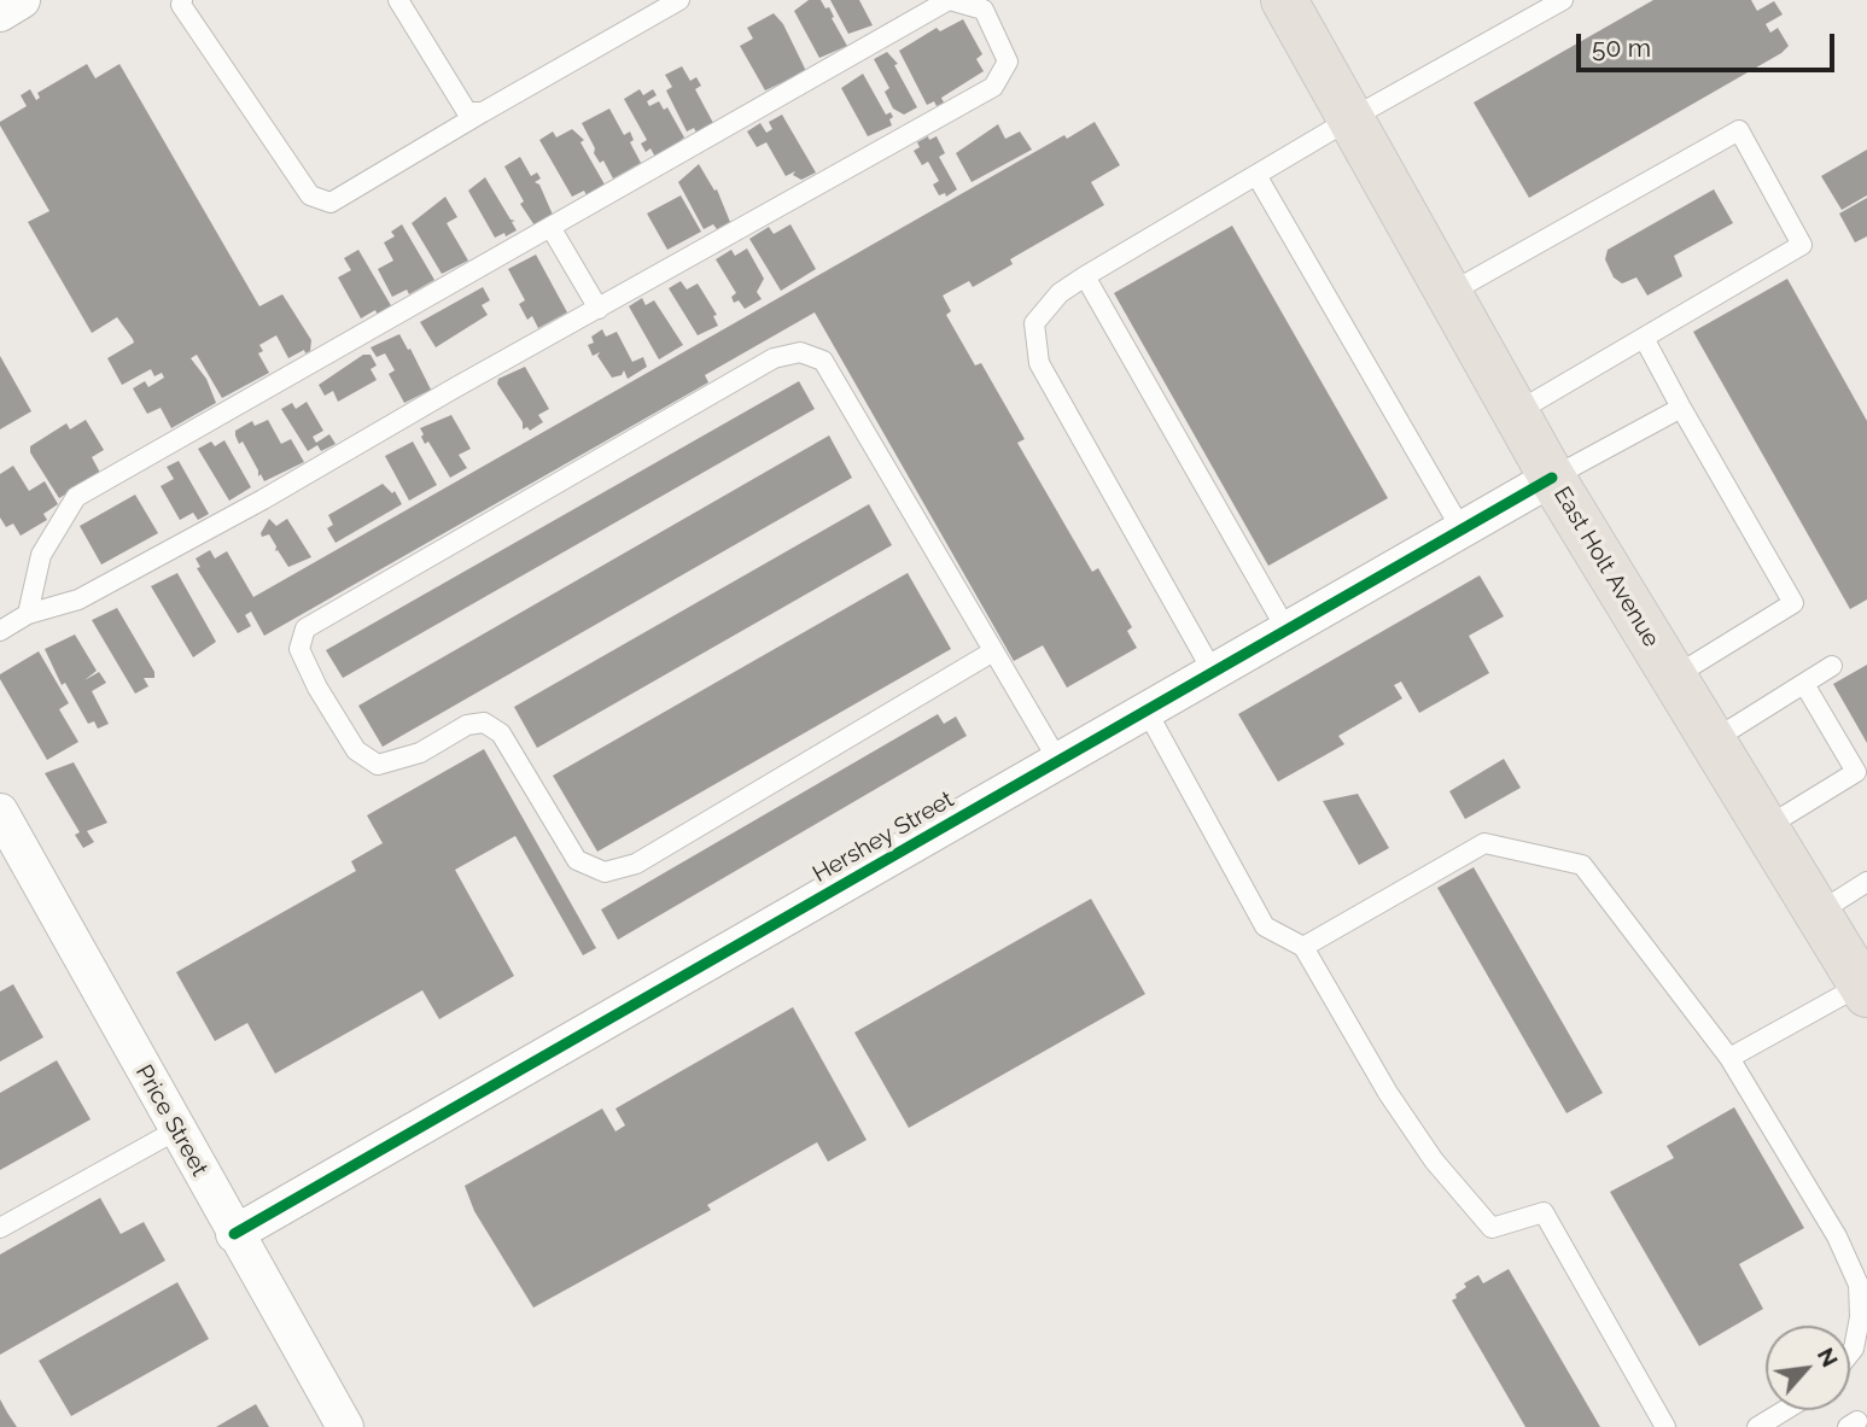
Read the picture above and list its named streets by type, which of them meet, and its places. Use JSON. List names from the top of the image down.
{
  "streets": {
    "main road": ["East Holt Avenue"],
    "street": ["Hershey Street", "Price Street"]
  },
  "crossings": [
    ["East Holt Avenue", "Hershey Street"],
    ["Hershey Street", "Price Street"]
  ],
  "scale_bar": "50 m",
  "north": "top right"
}
